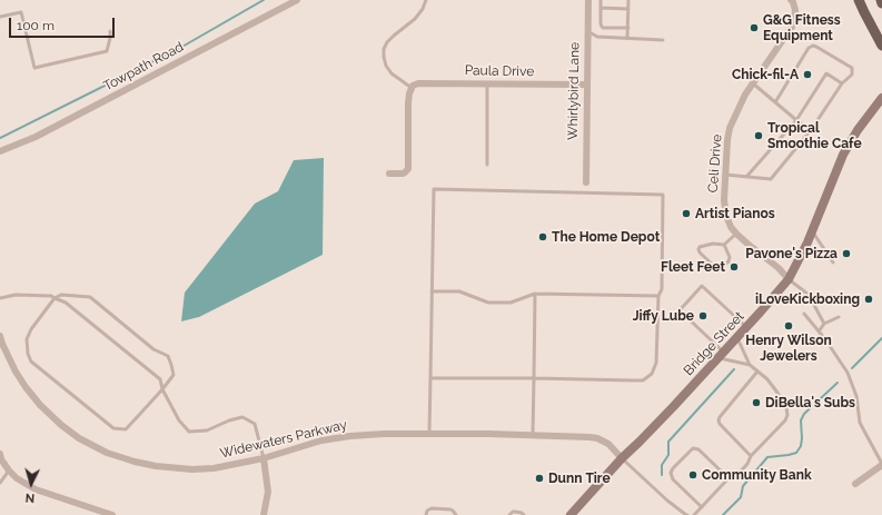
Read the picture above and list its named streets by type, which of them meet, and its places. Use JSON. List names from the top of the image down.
{
  "streets": {
    "main road": ["Bridge Street"],
    "street": [
      "Towpath Road",
      "Paula Drive",
      "Whirlybird Lane",
      "Celi Drive",
      "Widewaters Parkway"
    ]
  },
  "crossings": [
    ["Paula Drive", "Whirlybird Lane"],
    ["Celi Drive", "Bridge Street"],
    ["Bridge Street", "Widewaters Parkway"]
  ],
  "places": [
    "G&G Fitness Equipment",
    "Chick-fil-A",
    "Tropical Smoothie Cafe",
    "Artist Pianos",
    "The Home Depot",
    "Pavone's Pizza",
    "Fleet Feet",
    "iLoveKickboxing",
    "Jiffy Lube",
    "Henry Wilson Jewelers",
    "DiBella's Subs",
    "Community Bank",
    "Dunn Tire"
  ],
  "scale_bar": "100 m",
  "north": "bottom"
}
